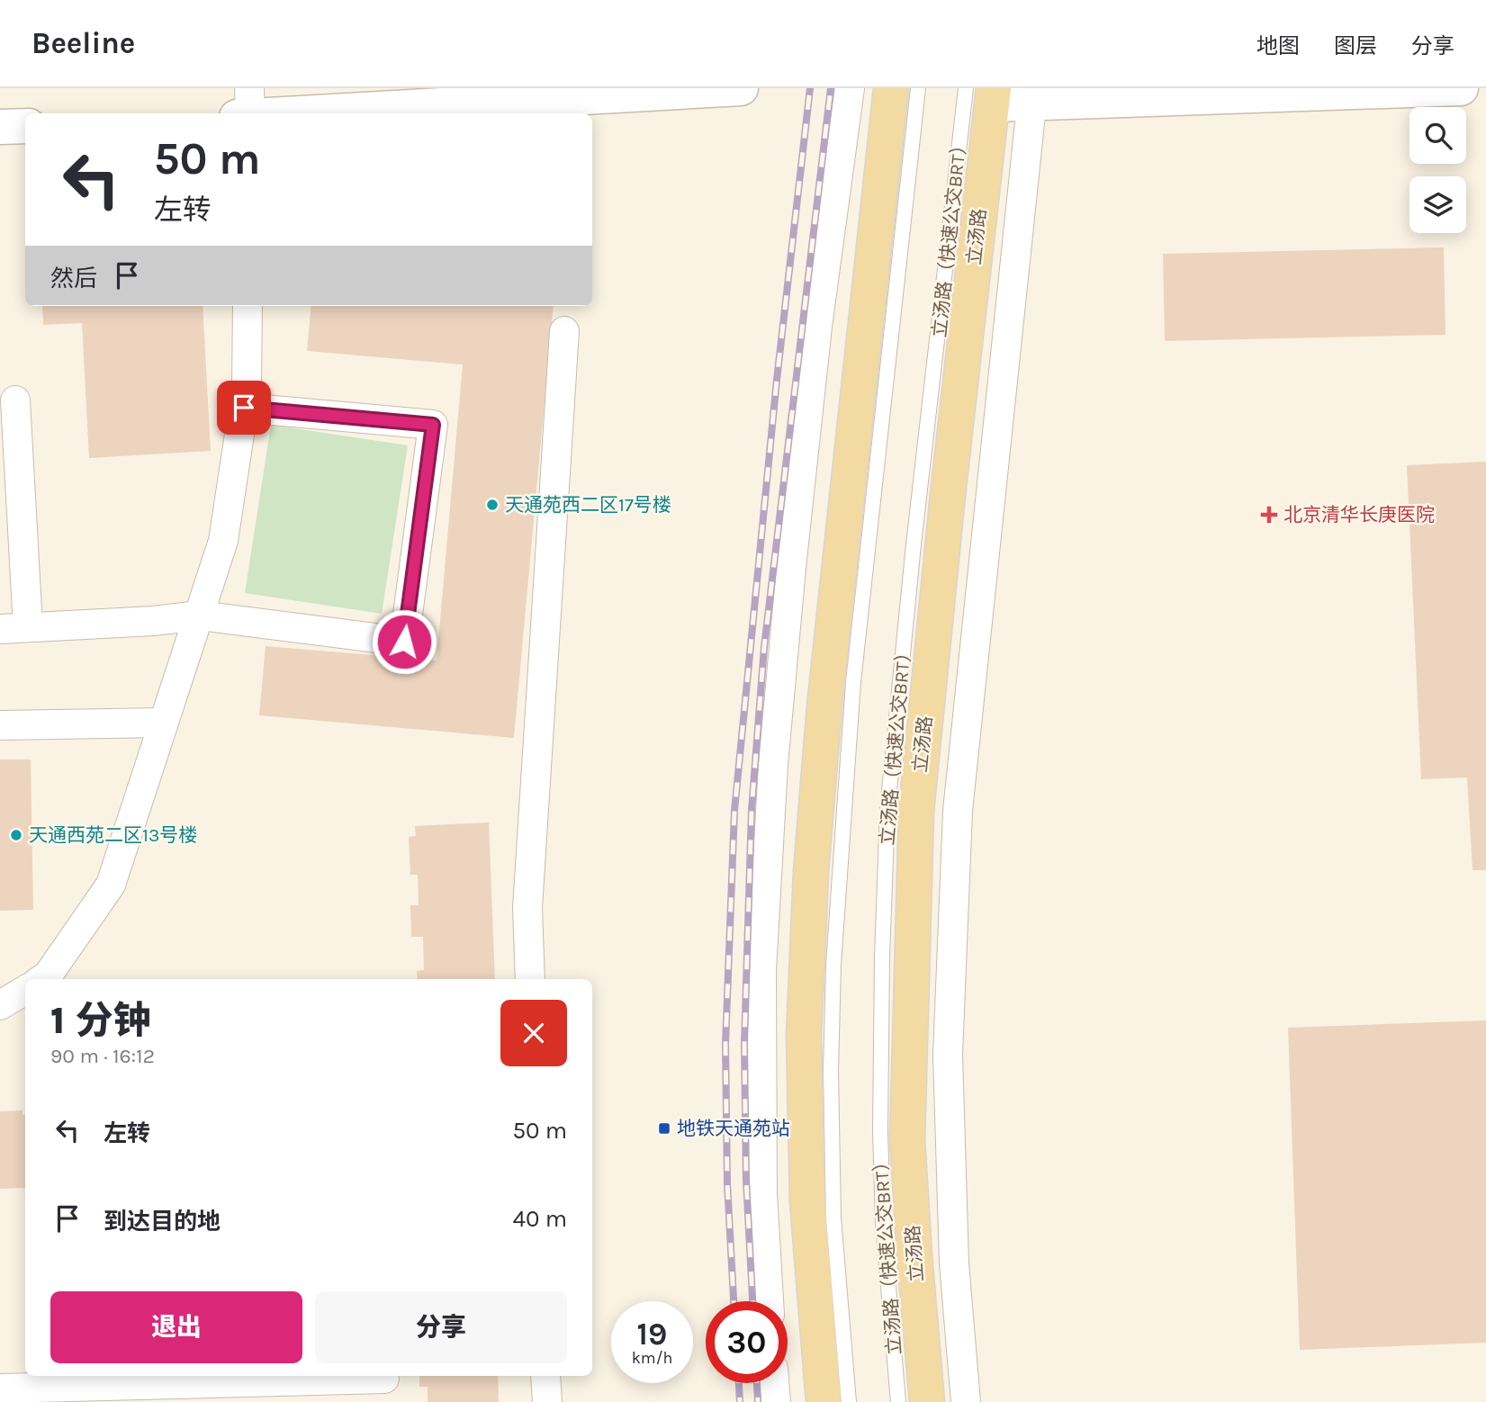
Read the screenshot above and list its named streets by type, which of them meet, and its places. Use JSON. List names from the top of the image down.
{
  "streets": {
    "main road": ["立汤路"],
    "lane": ["立汤路（快速公交BRT）"]
  },
  "crossings": [
    ["立汤路（快速公交BRT）", "立汤路"]
  ],
  "places": {
    "other": ["天通苑西二区17号楼", "天通西苑二区13号楼"],
    "health": ["北京清华长庚医院"],
    "transit": ["地铁天通苑站"]
  },
  "page": {
    "header": "Beeline",
    "nav": ["地图", "图层", "分享"],
    "turn": ["50 m", "左转"],
    "then": "然后",
    "heading": ["1 分钟", "90 m · 16:12"],
    "list": [
      {
        "name": "左转",
        "value": "50 m"
      },
      {
        "name": "到达目的地",
        "value": "40 m"
      }
    ],
    "buttons": ["退出", "分享"],
    "speed": "19 km/h",
    "limit": "30"
  }
}
